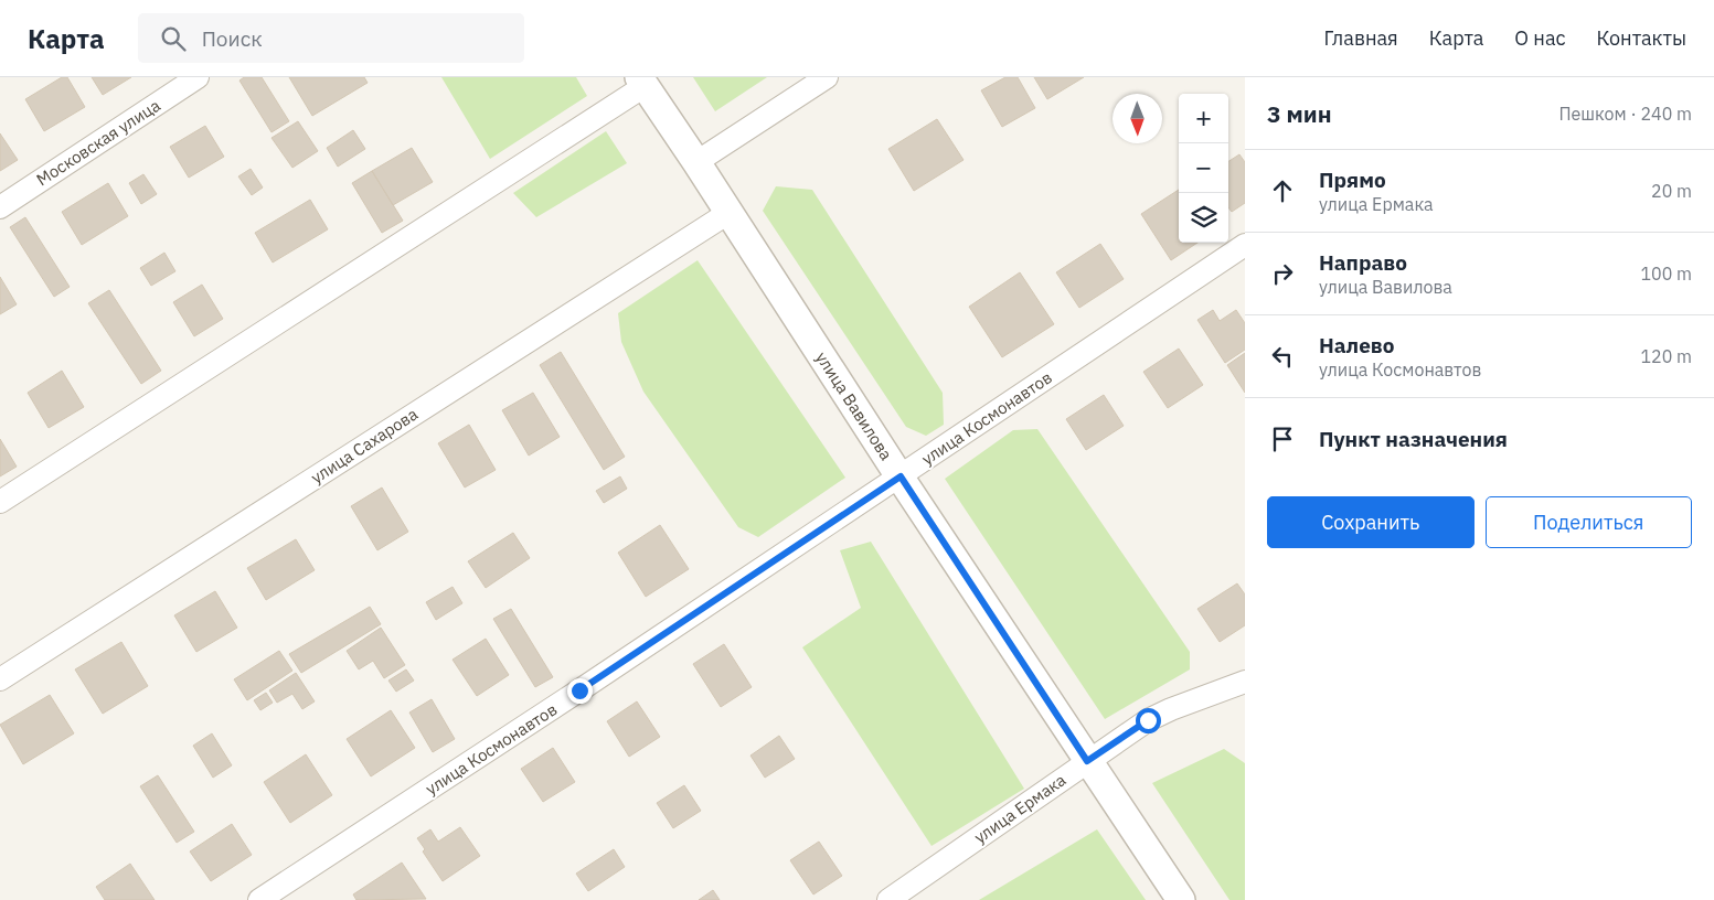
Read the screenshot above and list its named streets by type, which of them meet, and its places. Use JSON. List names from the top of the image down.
{
  "streets": {
    "street": [
      "Московская улица",
      "улица Вавилова",
      "улица Космонавтов",
      "улица Сахарова",
      "улица Ермака"
    ]
  },
  "crossings": [
    ["улица Вавилова", "улица Космонавтов"],
    ["улица Вавилова", "улица Сахарова"],
    ["улица Вавилова", "улица Ермака"]
  ],
  "north": "bottom",
  "page": {
    "header": "Карта",
    "search": "Поиск",
    "nav": [
      "Главная",
      "Карта",
      "О нас",
      "Контакты"
    ],
    "heading": ["3 мин", "Пешком · 240 m"],
    "map_buttons": ["+", "−"],
    "list": [
      ["Прямо", "улица Ермака", "20 m"],
      ["Направо", "улица Вавилова", "100 m"],
      ["Налево", "улица Космонавтов", "120 m"],
      "Пункт назначения"
    ],
    "buttons": ["Сохранить", "Поделиться"]
  }
}
